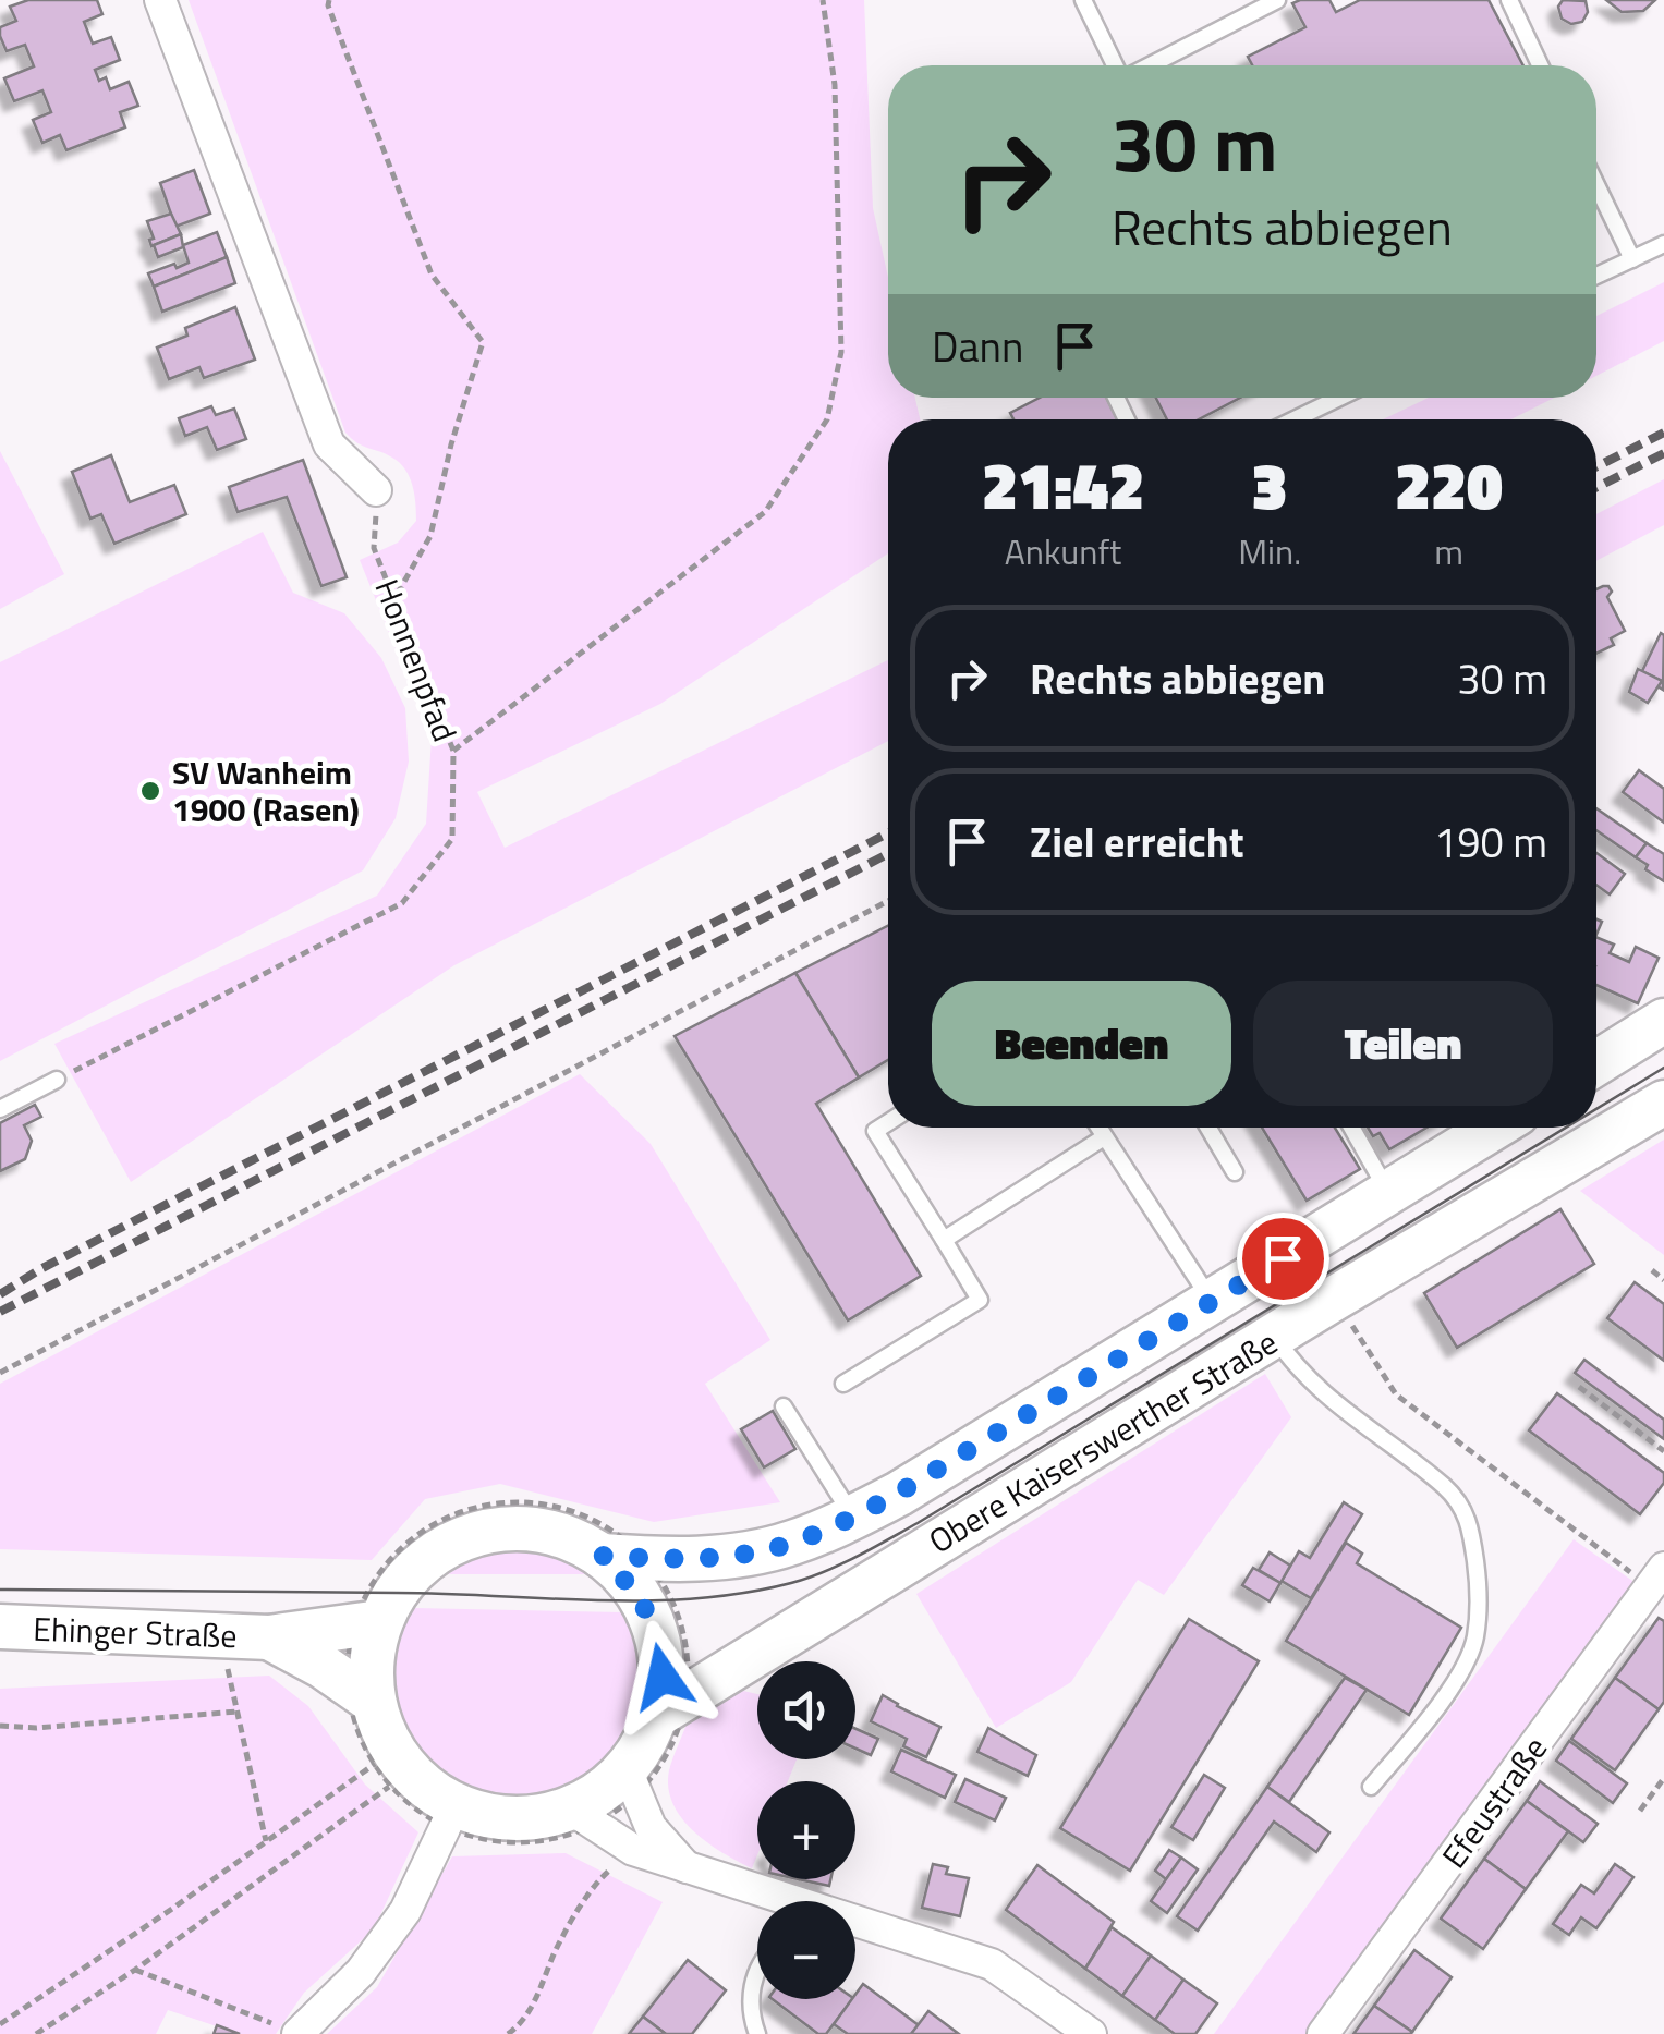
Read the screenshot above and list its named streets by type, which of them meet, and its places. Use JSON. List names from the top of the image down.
{
  "streets": {
    "street": ["Obere Kaiserswerther Straße", "Ehinger Straße", "Efeustraße"],
    "path": ["Honnenpfad"]
  },
  "crossings": [
    ["Obere Kaiserswerther Straße", "Ehinger Straße"]
  ],
  "places": ["SV Wanheim 1900 (Rasen)"],
  "page": {
    "turn": ["30 m", "Rechts abbiegen"],
    "then": "Dann",
    "eta": [
      "21:42",
      "Ankunft",
      "3",
      "Min.",
      "220",
      "m"
    ],
    "list": [
      {
        "name": "Rechts abbiegen",
        "value": "30 m"
      },
      {
        "name": "Ziel erreicht",
        "value": "190 m"
      }
    ],
    "buttons": ["Beenden", "Teilen"],
    "map_buttons": ["+", "−"]
  }
}
